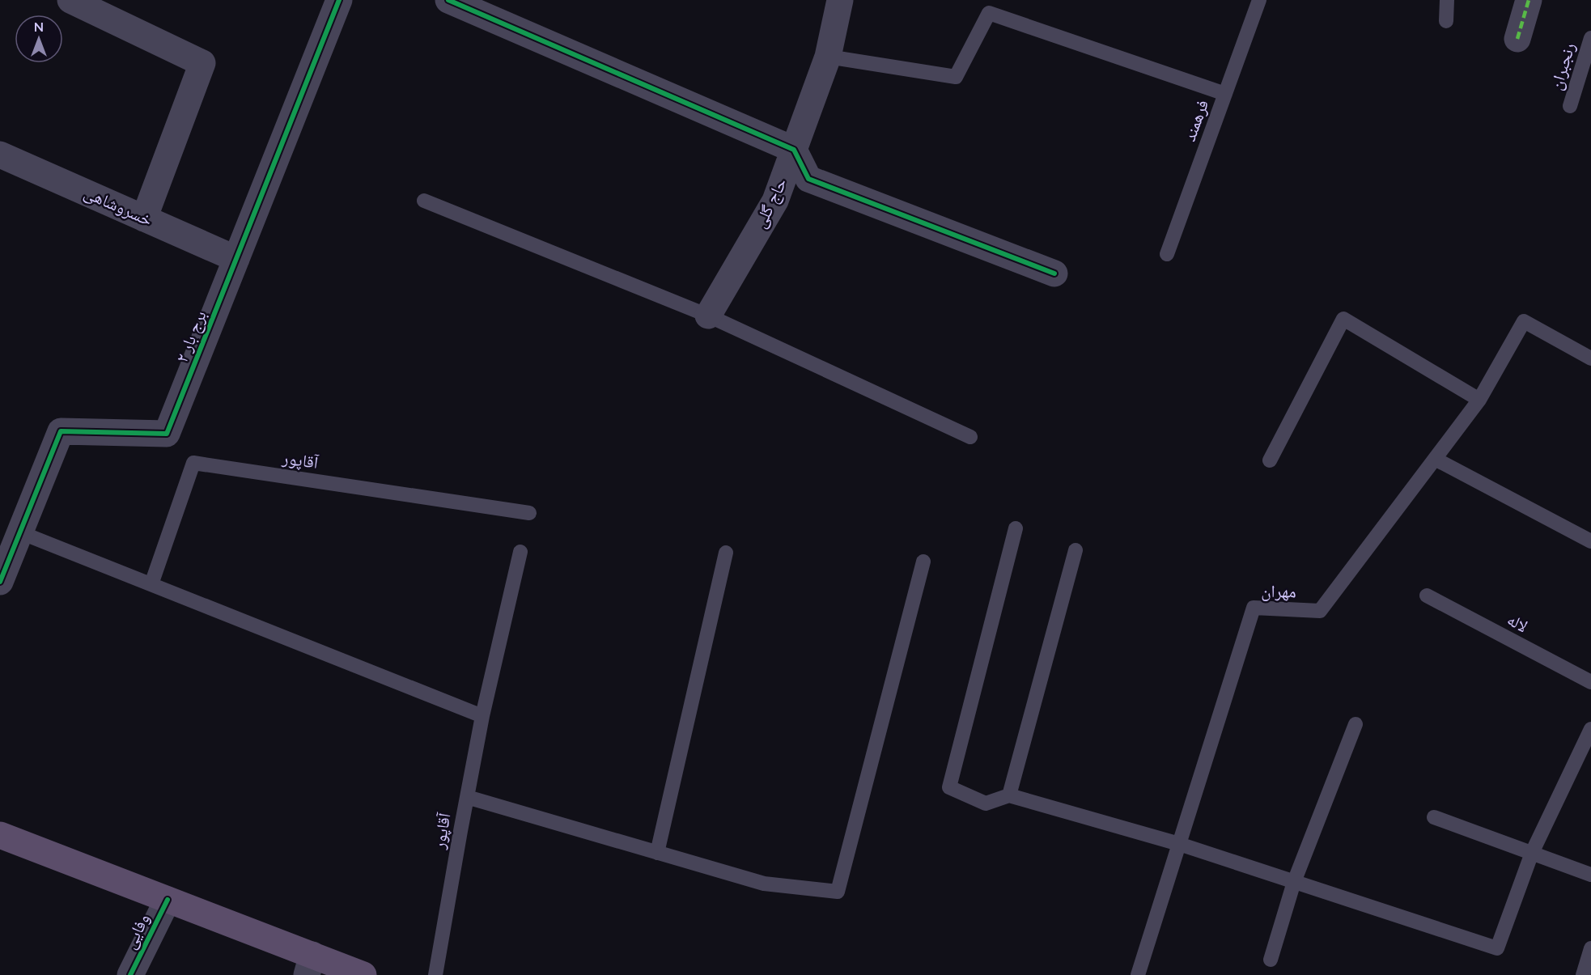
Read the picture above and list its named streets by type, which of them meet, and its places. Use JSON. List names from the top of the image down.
{
  "streets": {
    "street": [
      "حاج گلی",
      "خسروشاهی",
      "برج بار ۲",
      "وفایی"
    ],
    "lane": [
      "رنجبران",
      "فرهمند",
      "آقاپور",
      "مهران",
      "لاله"
    ]
  },
  "crossings": [
    ["خسروشاهی", "برج بار ۲"]
  ],
  "north": "top"
}
